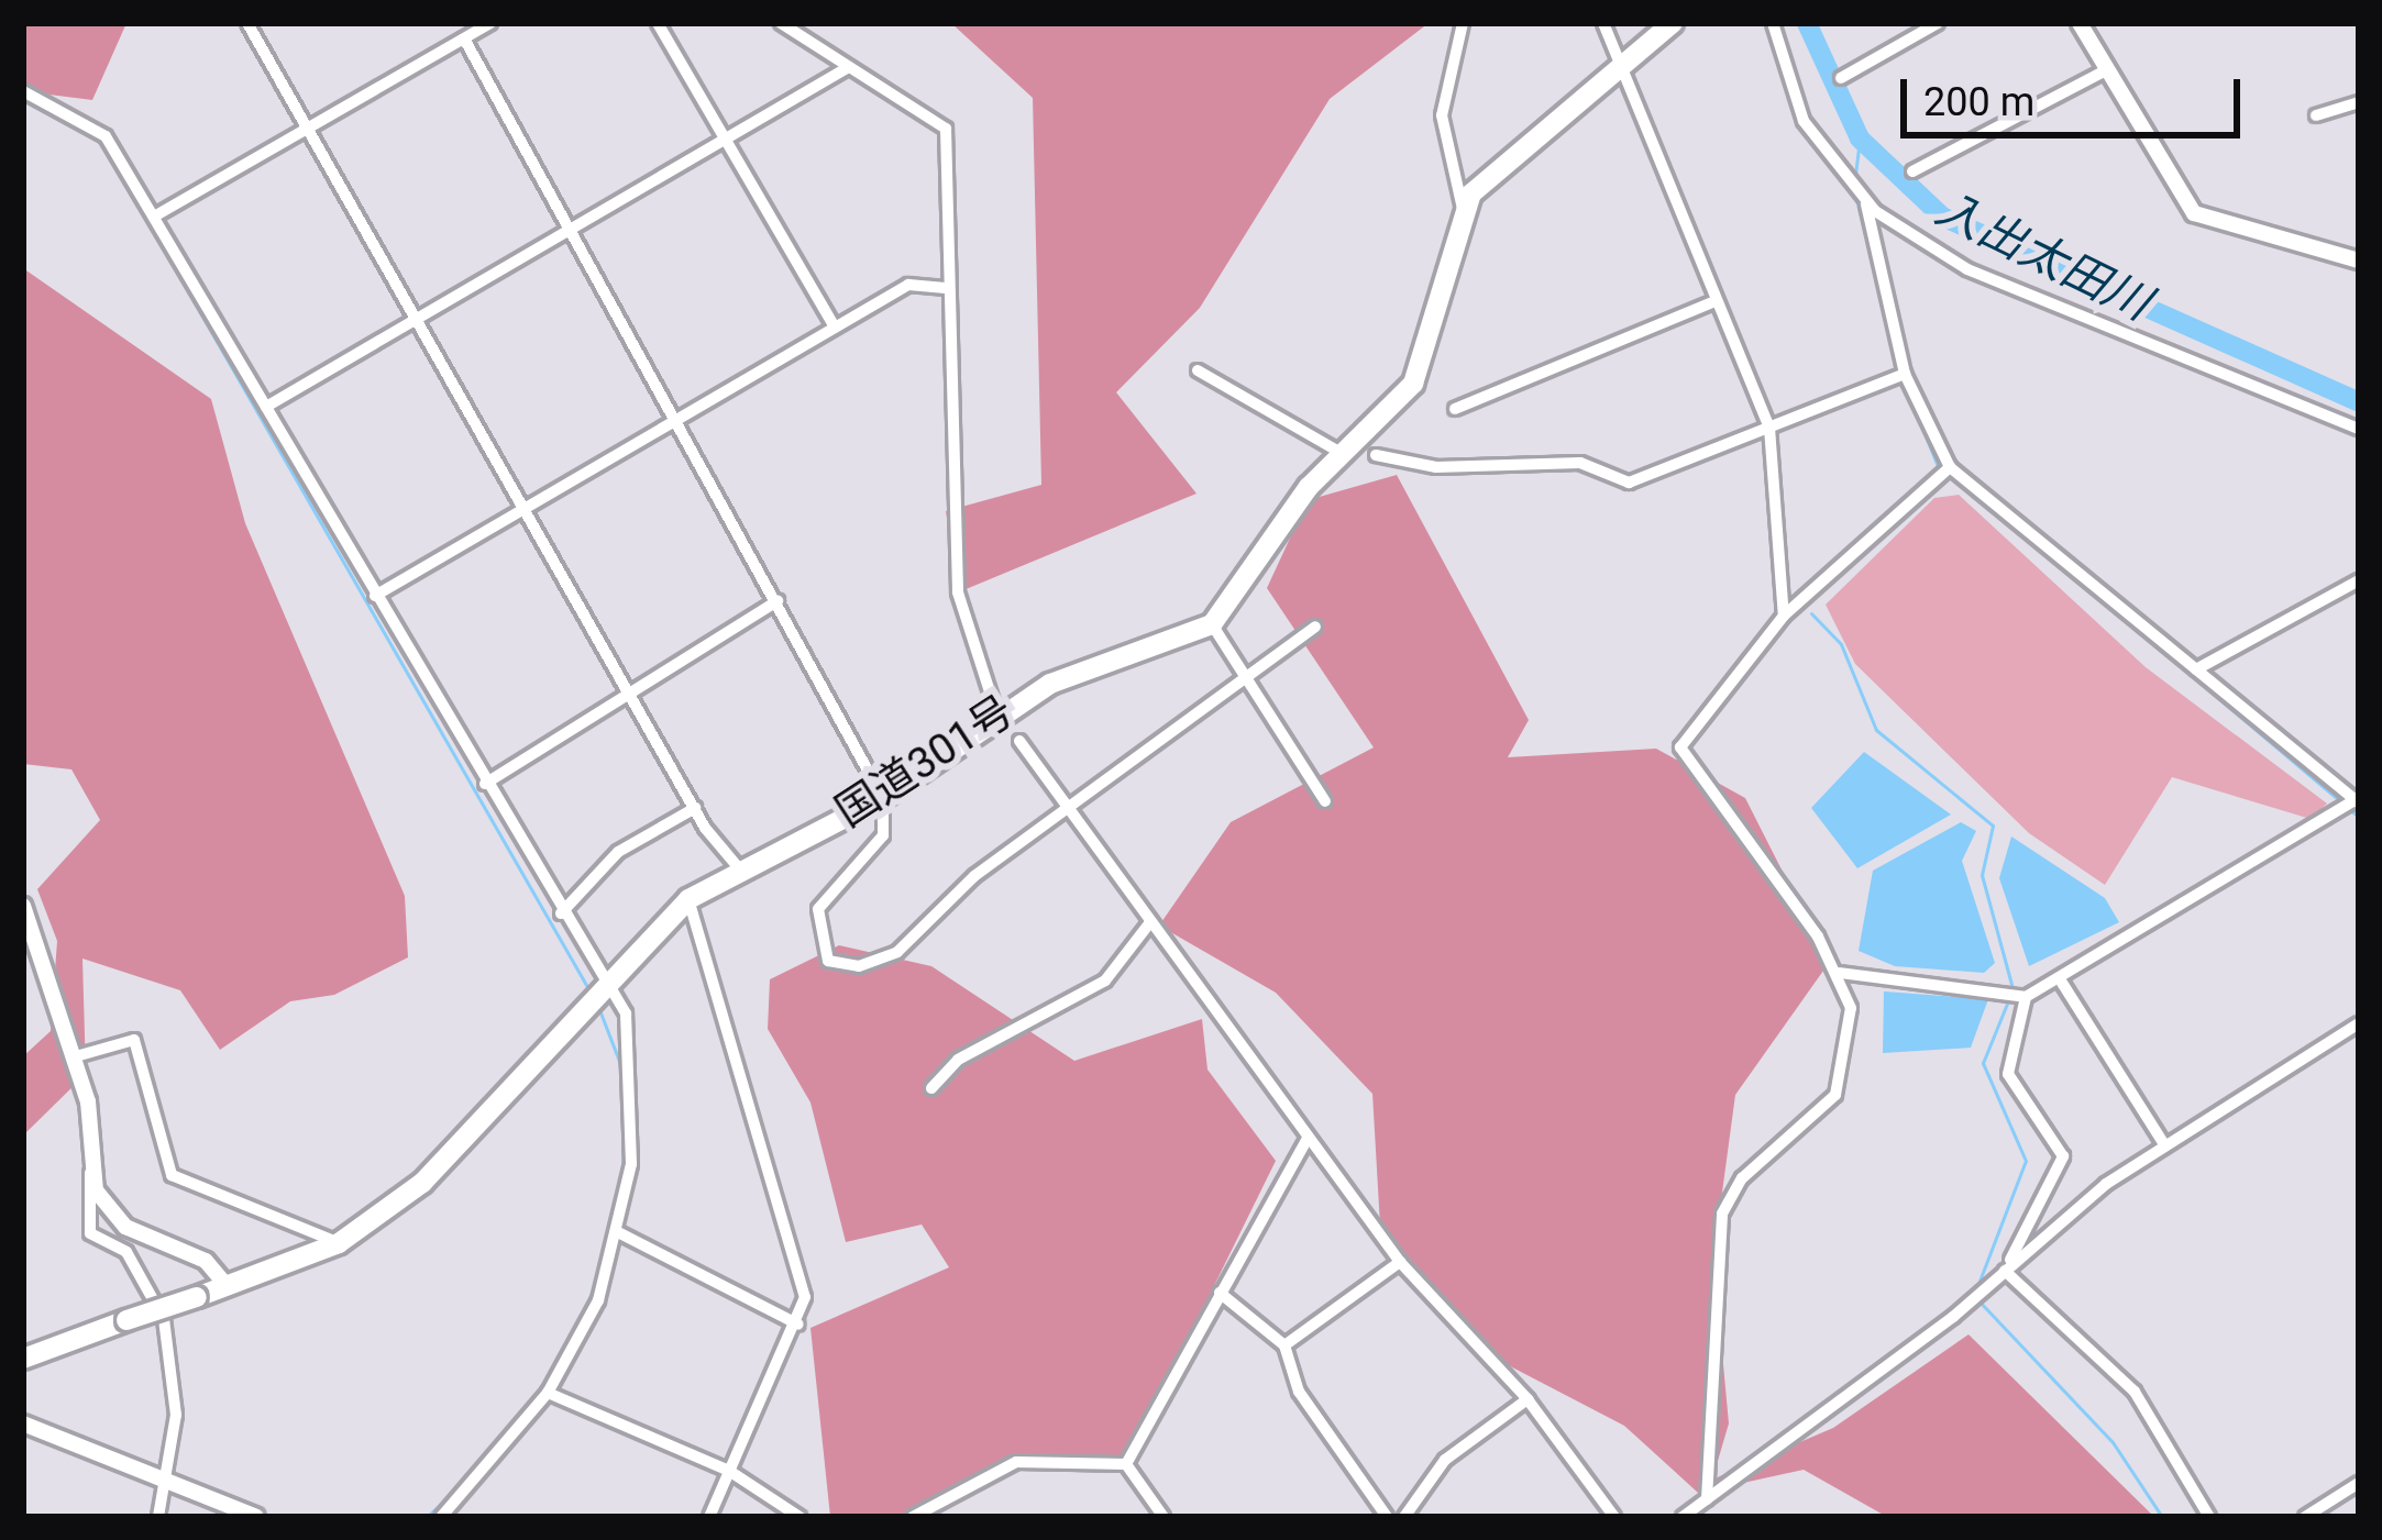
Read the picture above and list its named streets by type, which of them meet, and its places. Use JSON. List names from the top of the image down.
{
  "streets": {
    "highway": ["国道301号"]
  },
  "water": ["入出太田川"],
  "scale_bar": "200 m"
}
